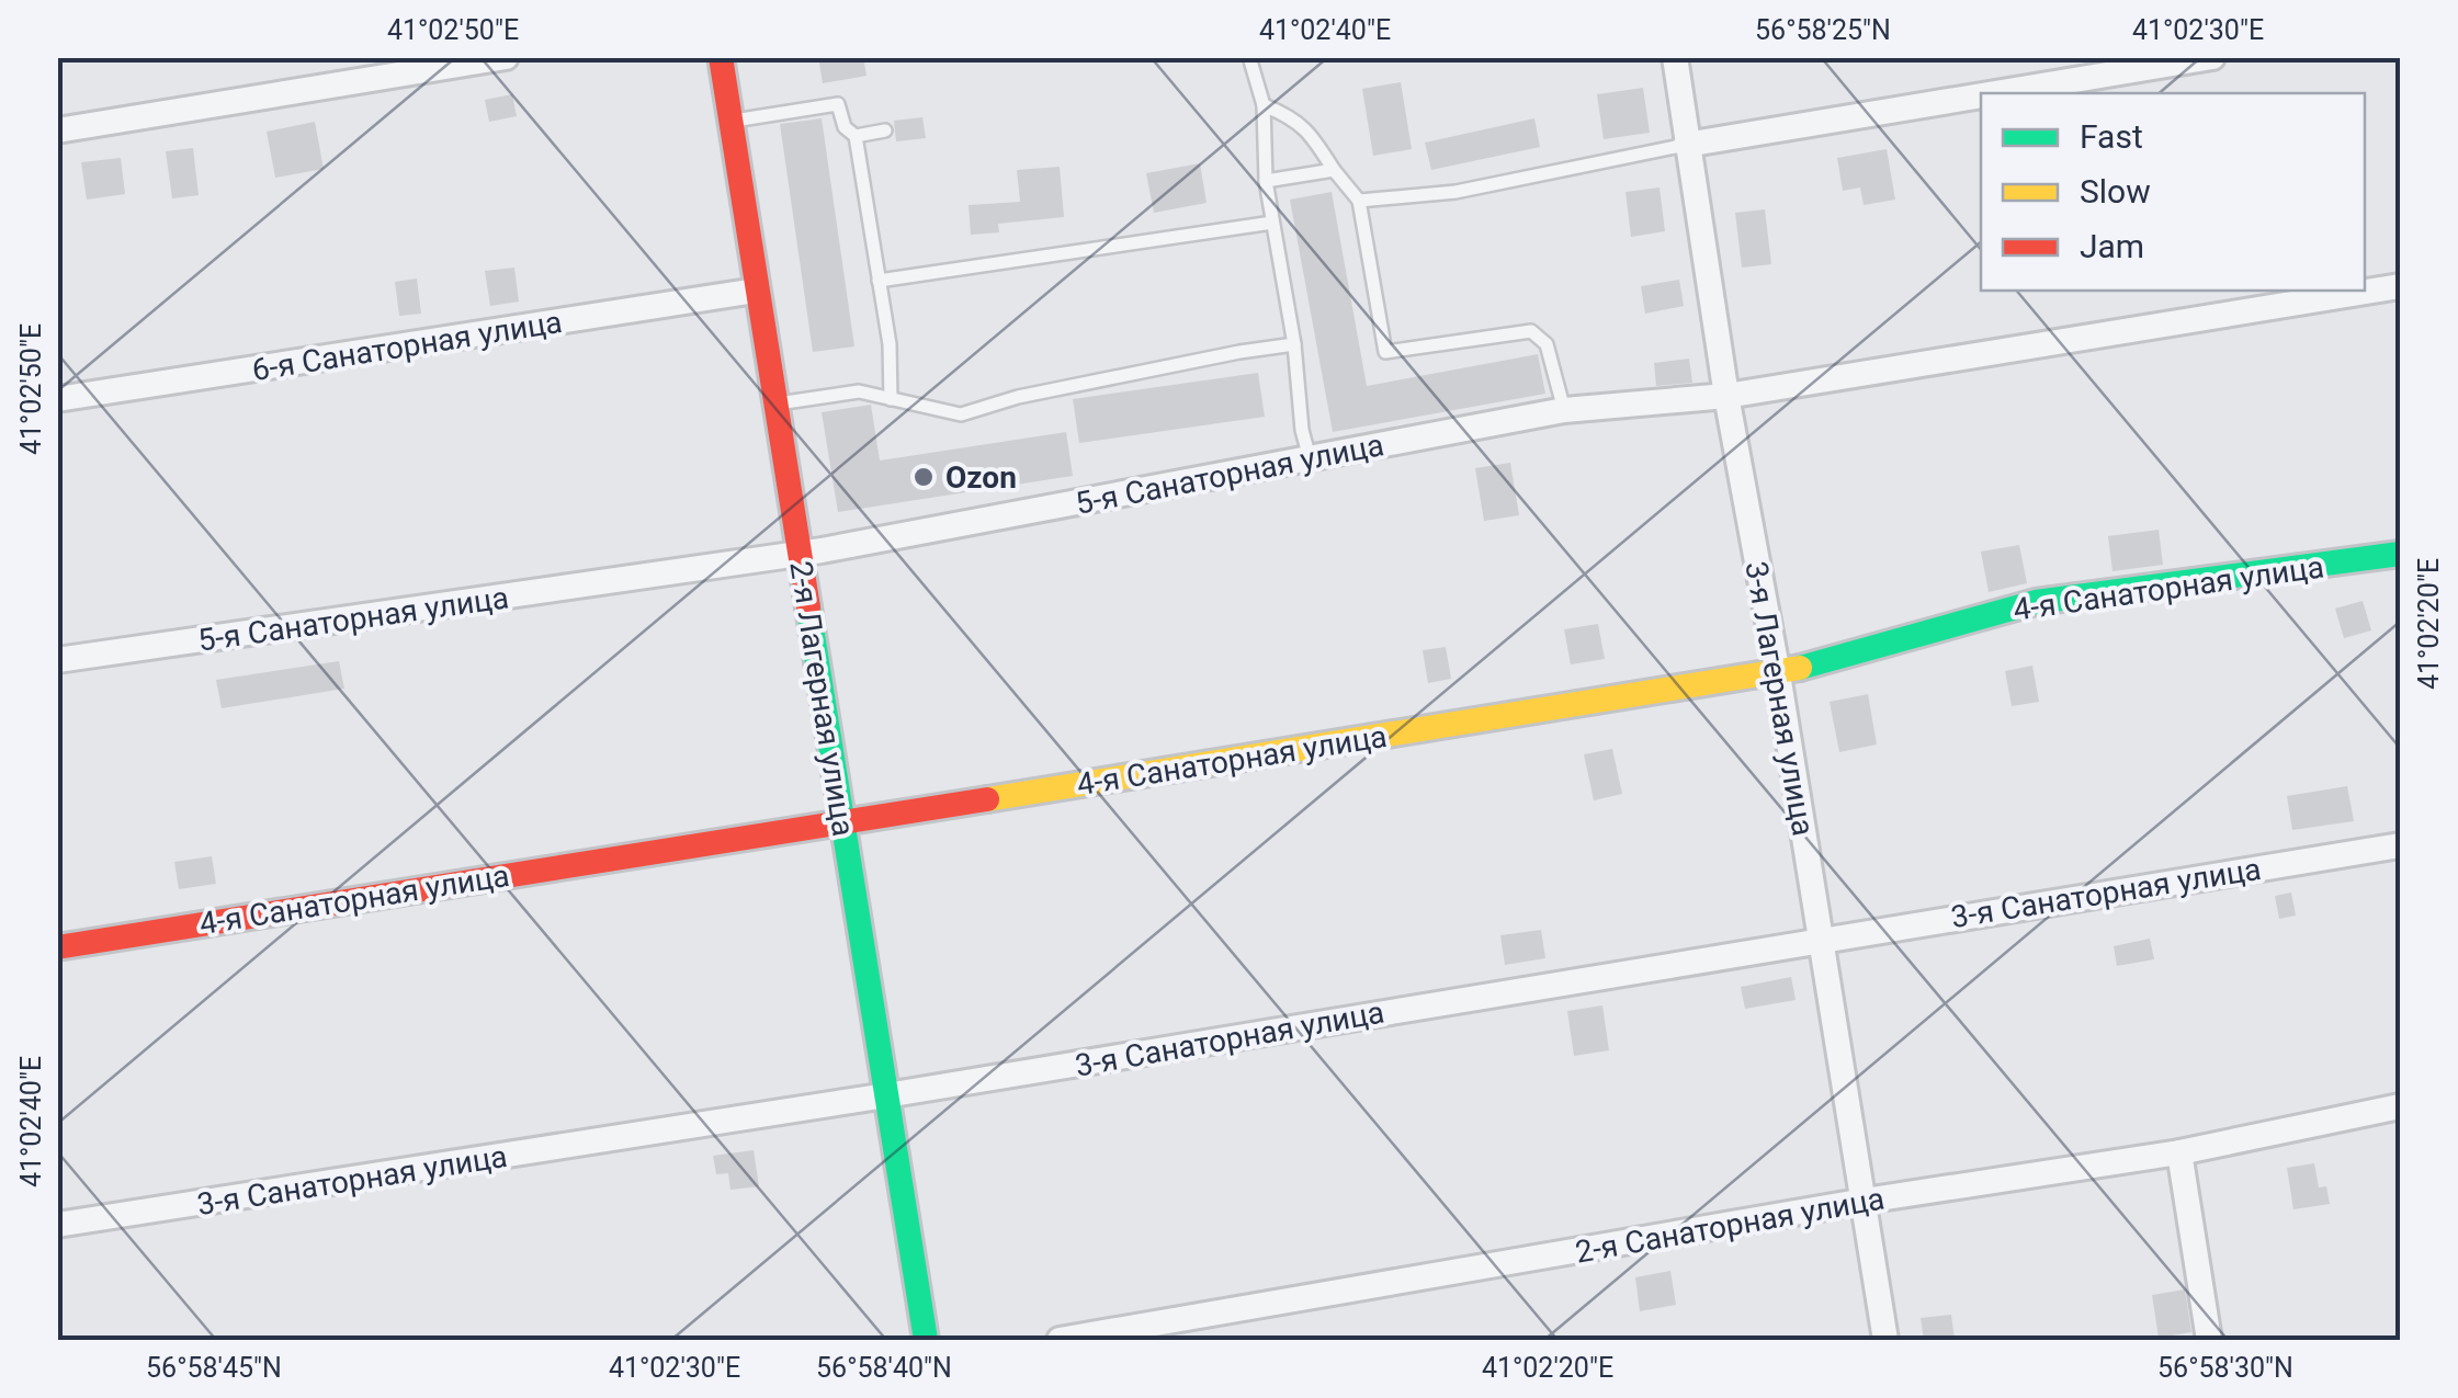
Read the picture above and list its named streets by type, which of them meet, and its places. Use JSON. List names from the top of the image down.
{
  "streets": {
    "street": [
      "6-я Санаторная улица",
      "5-я Санаторная улица",
      "4-я Санаторная улица",
      "2-я Лагерная улица",
      "3-я Лагерная улица",
      "3-я Санаторная улица",
      "2-я Санаторная улица"
    ]
  },
  "crossings": [
    ["6-я Санаторная улица", "2-я Лагерная улица"],
    ["5-я Санаторная улица", "2-я Лагерная улица"],
    ["5-я Санаторная улица", "3-я Лагерная улица"],
    ["4-я Санаторная улица", "2-я Лагерная улица"],
    ["4-я Санаторная улица", "3-я Лагерная улица"],
    ["2-я Лагерная улица", "3-я Санаторная улица"],
    ["3-я Лагерная улица", "3-я Санаторная улица"],
    ["3-я Лагерная улица", "2-я Санаторная улица"]
  ],
  "places": ["Ozon"],
  "legend": ["Fast", "Slow", "Jam"],
  "coordinates": [
    "41°02'50\"E",
    "41°02'40\"E",
    "56°58'25\"N",
    "41°02'30\"E",
    "41°02'20\"E",
    "56°58'45\"N",
    "56°58'40\"N",
    "56°58'30\"N"
  ]
}
